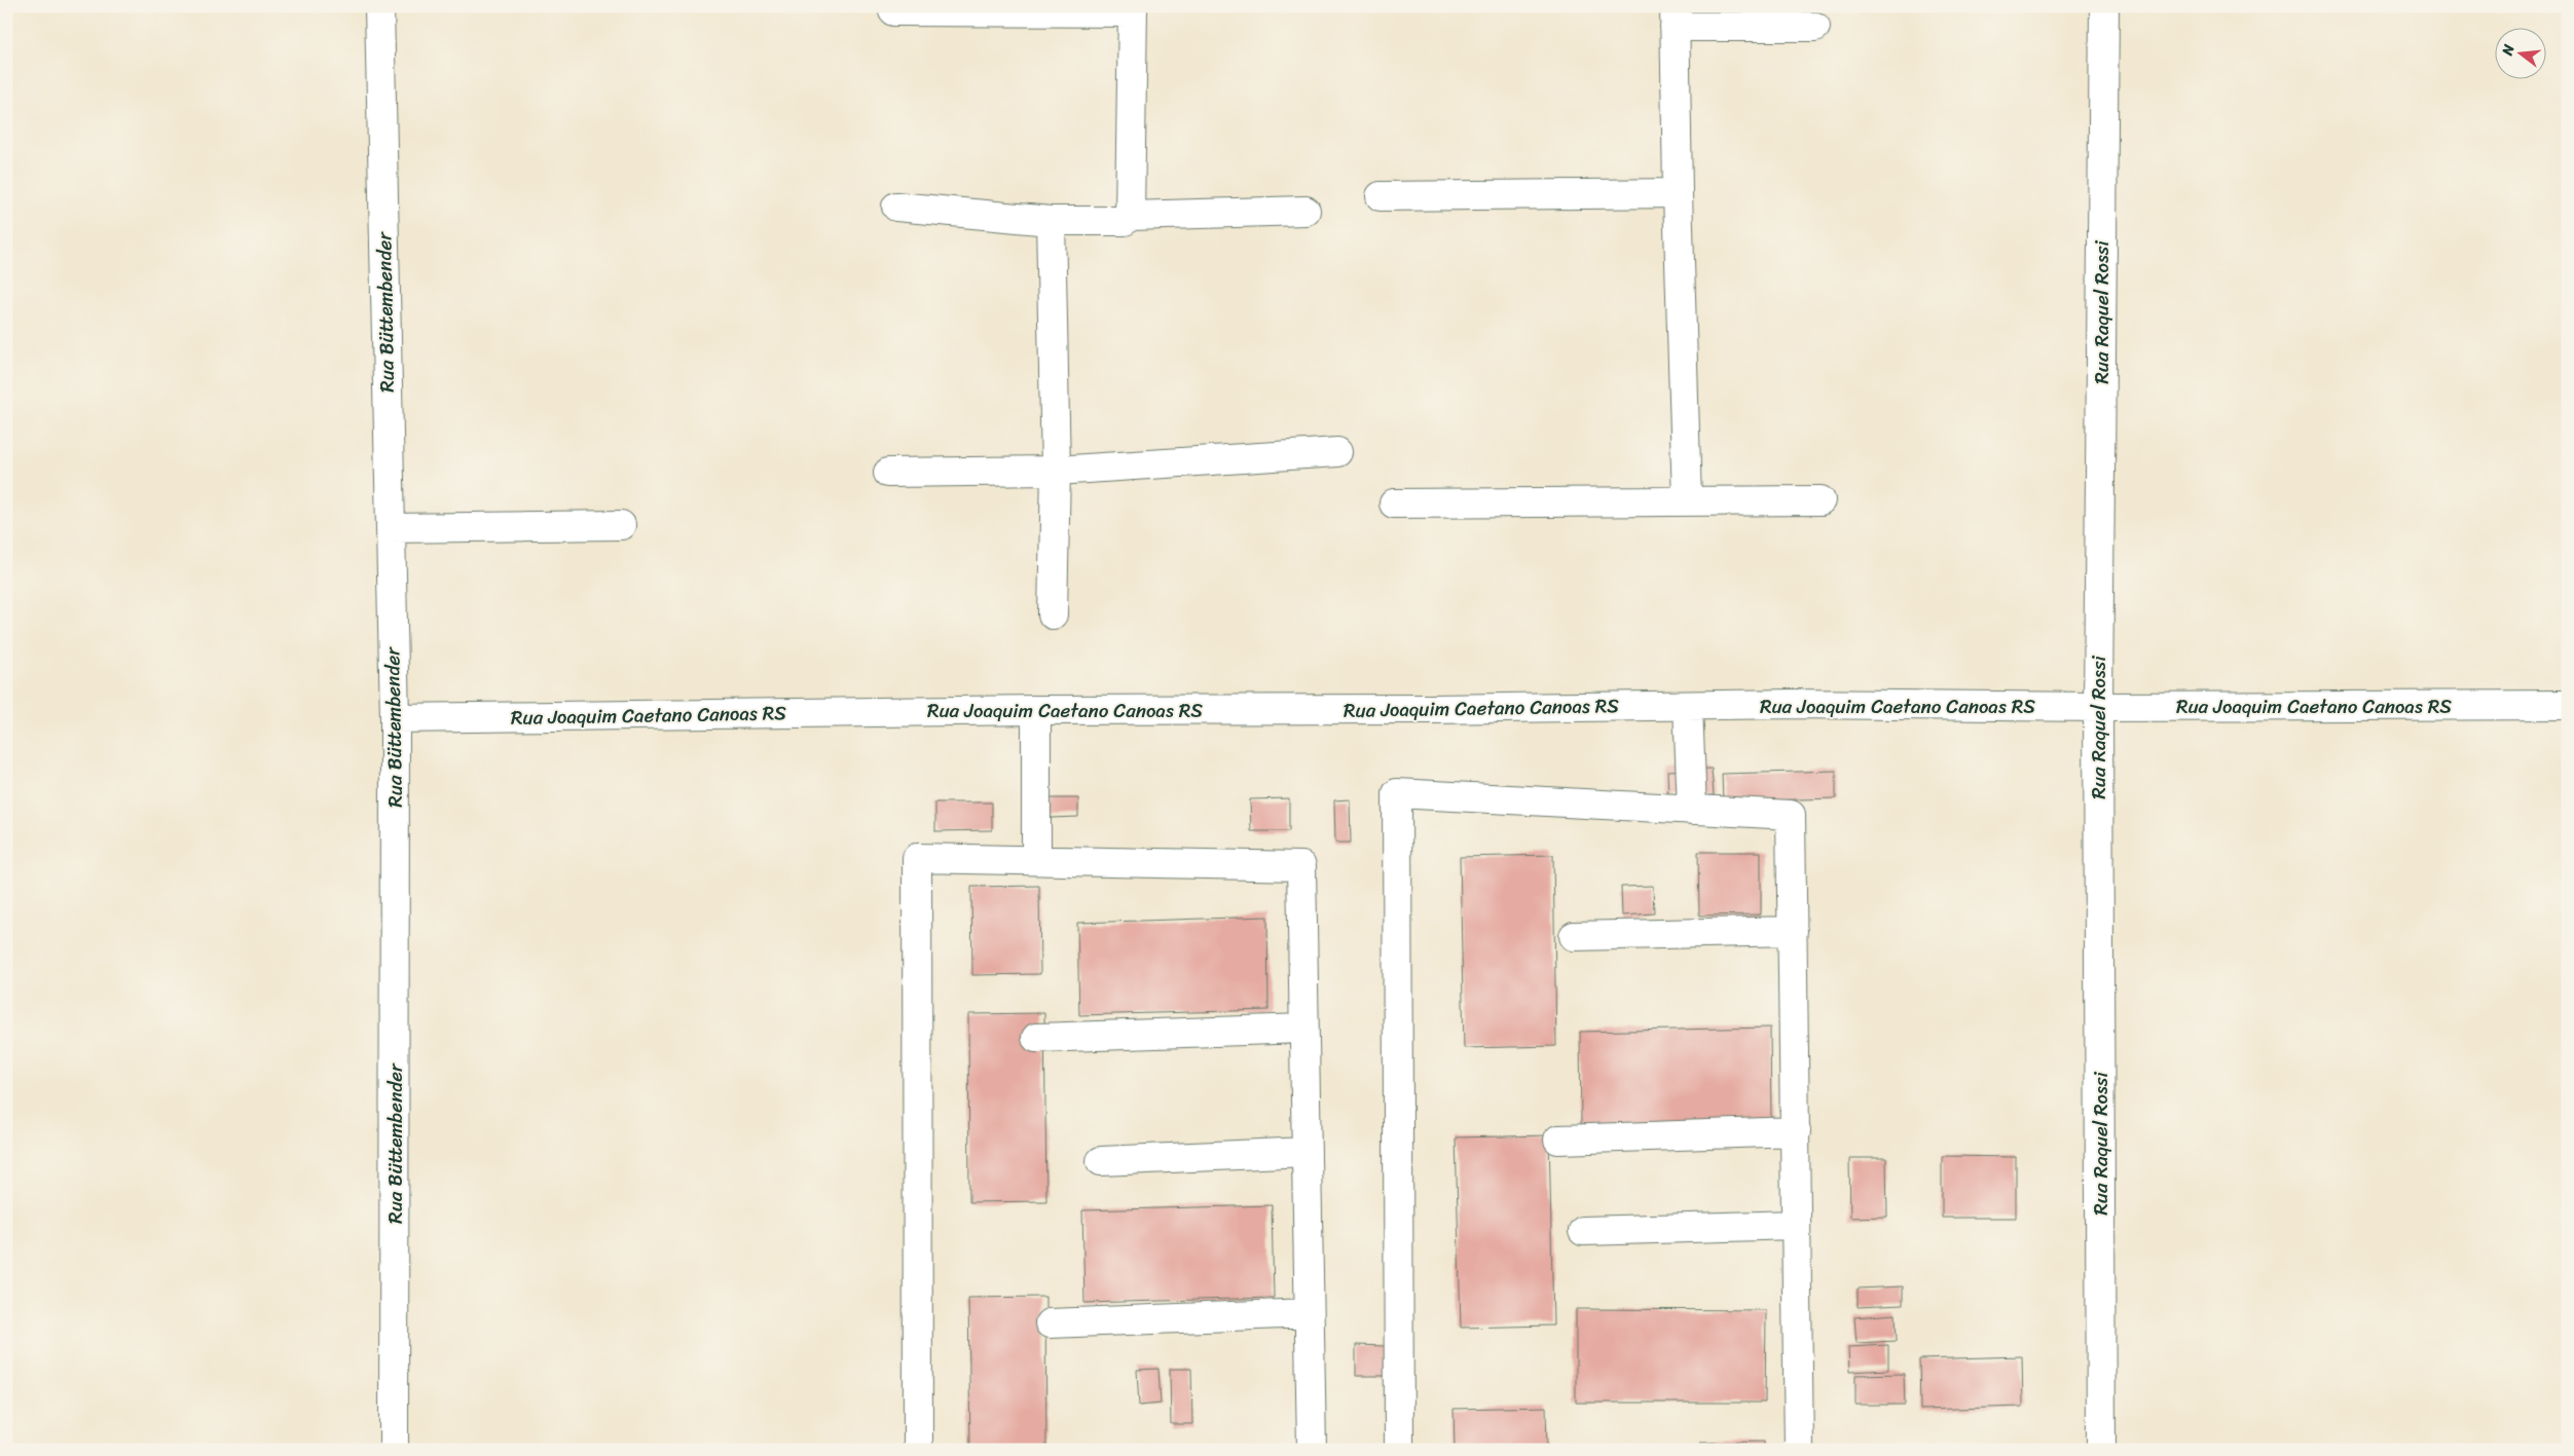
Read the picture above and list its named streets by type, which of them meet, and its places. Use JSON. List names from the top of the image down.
{
  "streets": {
    "street": ["Rua Büttembender", "Rua Raquel Rossi", "Rua Joaquim Caetano Canoas RS"]
  },
  "crossings": [
    ["Rua Büttembender", "Rua Joaquim Caetano Canoas RS"],
    ["Rua Raquel Rossi", "Rua Joaquim Caetano Canoas RS"]
  ],
  "north": "left"
}
